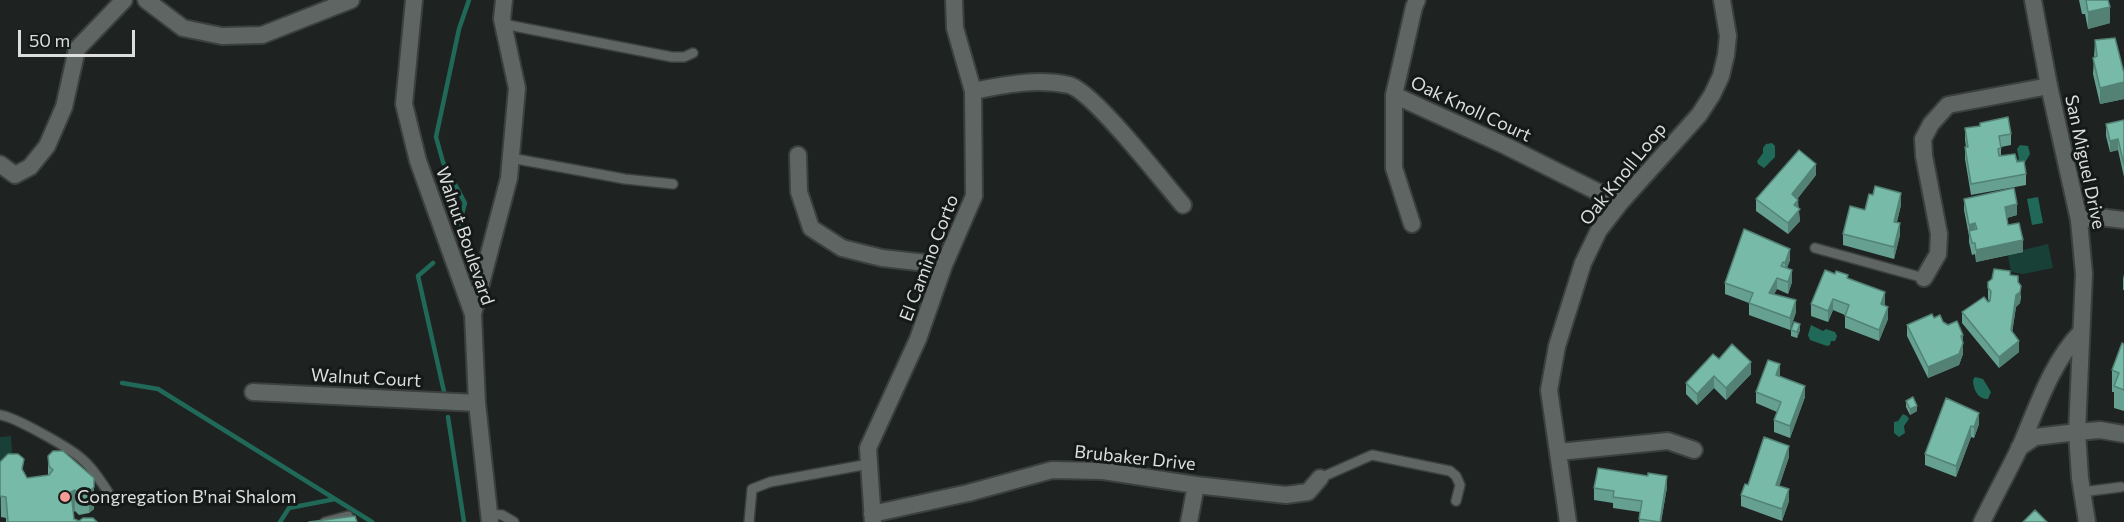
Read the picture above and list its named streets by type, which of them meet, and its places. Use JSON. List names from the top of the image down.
{
  "streets": {
    "street": [
      "Oak Knoll Court",
      "San Miguel Drive",
      "Oak Knoll Loop",
      "Walnut Boulevard",
      "El Camino Corto",
      "Walnut Court",
      "Brubaker Drive"
    ]
  },
  "crossings": [
    ["Oak Knoll Court", "Oak Knoll Loop"],
    ["Walnut Boulevard", "Walnut Court"],
    ["El Camino Corto", "Brubaker Drive"]
  ],
  "places": ["Congregation B'nai Shalom"],
  "scale_bar": "50 m"
}
